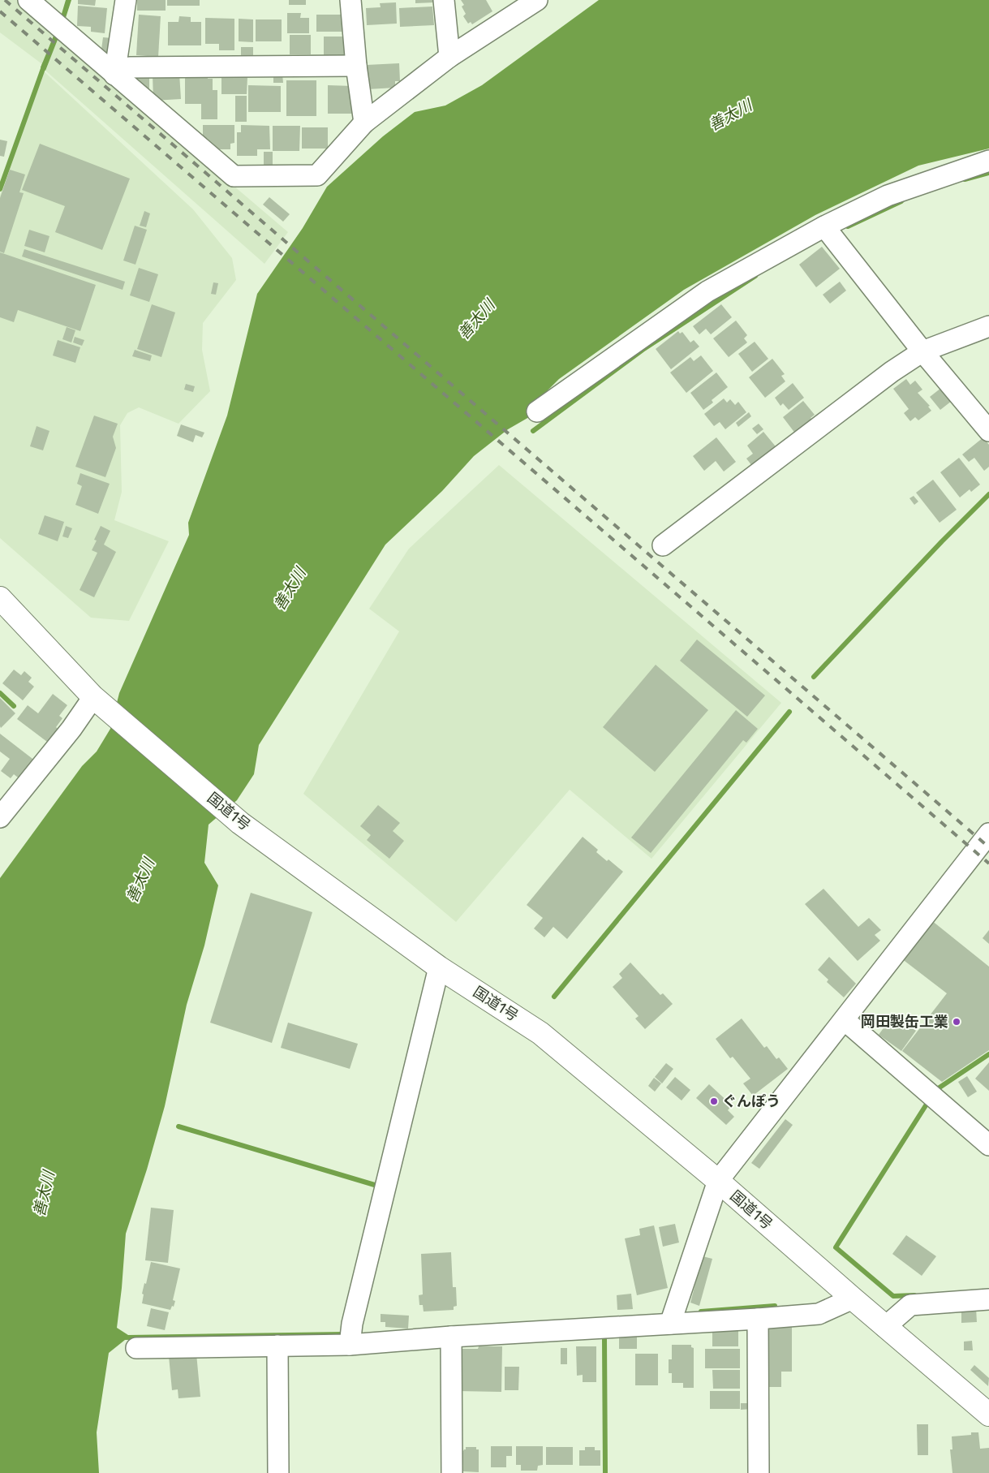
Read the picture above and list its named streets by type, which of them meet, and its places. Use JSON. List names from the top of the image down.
{
  "streets": {
    "highway": ["国道1号"]
  },
  "water": ["善太川"],
  "places": ["岡田製缶工業", "ぐんぽう"]
}
